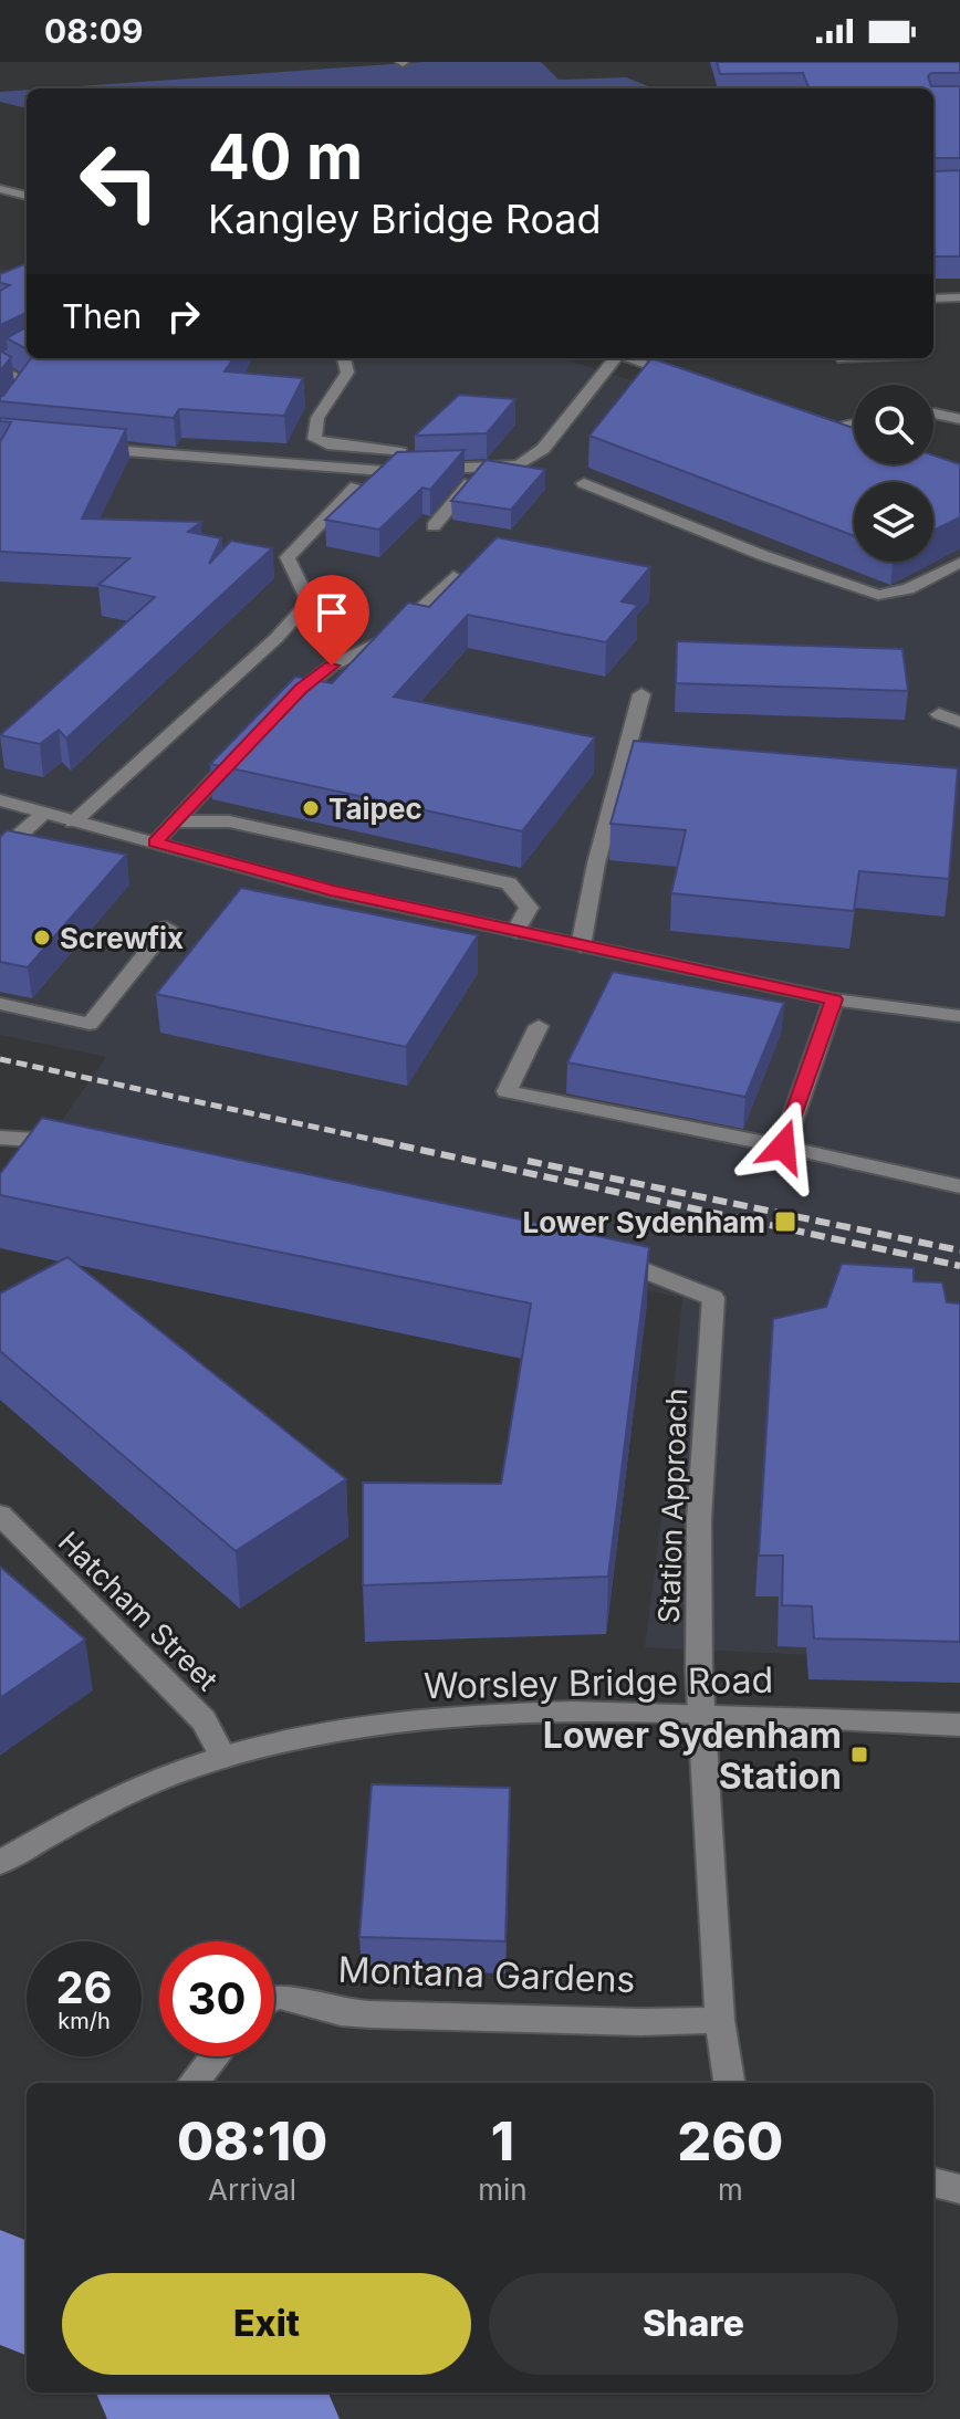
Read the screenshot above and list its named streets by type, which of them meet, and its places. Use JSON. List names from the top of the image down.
{
  "streets": {
    "street": [
      "Station Approach",
      "Hatcham Street",
      "Worsley Bridge Road",
      "Montana Gardens"
    ]
  },
  "crossings": [
    ["Station Approach", "Worsley Bridge Road"],
    ["Hatcham Street", "Worsley Bridge Road"]
  ],
  "places": {
    "other": ["Taipec", "Screwfix"],
    "transit": ["Lower Sydenham", "Lower Sydenham Station"]
  },
  "page": {
    "status": "08:09",
    "turn": ["40 m", "Kangley Bridge Road"],
    "then": "Then",
    "speed": "26 km/h",
    "limit": "30",
    "eta": [
      "08:10",
      "Arrival",
      "1",
      "min",
      "260",
      "m"
    ],
    "buttons": ["Exit", "Share"]
  }
}
